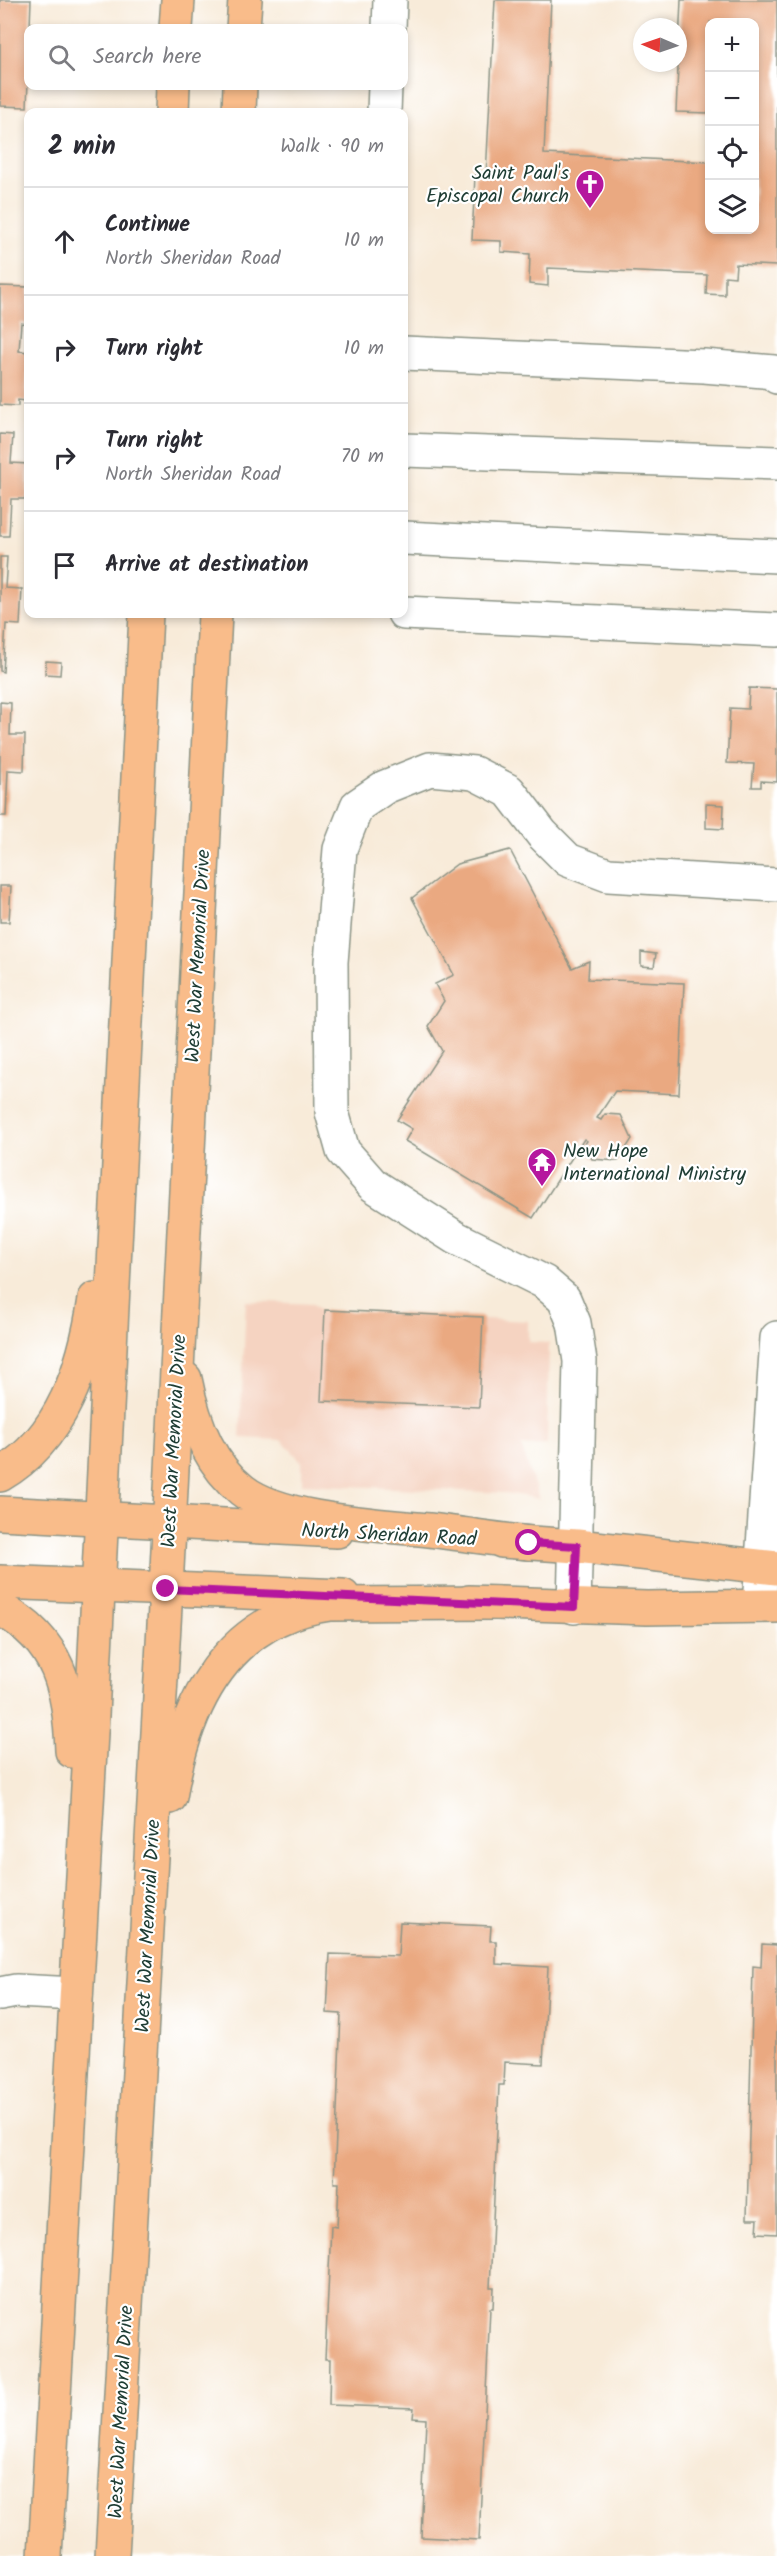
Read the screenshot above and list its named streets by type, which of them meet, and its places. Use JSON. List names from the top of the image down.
{
  "streets": {
    "main road": ["West War Memorial Drive", "North Sheridan Road"]
  },
  "crossings": [
    ["West War Memorial Drive", "North Sheridan Road"]
  ],
  "places": {
    "church": ["Saint Paul's Episcopal Church"],
    "temple": ["New Hope International Ministry"]
  },
  "north": "left",
  "page": {
    "map_buttons": ["+", "−"],
    "search": "Search here",
    "heading": ["2 min", "Walk · 90 m"],
    "list": [
      ["Continue", "North Sheridan Road", "10 m"],
      ["Turn right", "10 m"],
      ["Turn right", "North Sheridan Road", "70 m"],
      "Arrive at destination"
    ]
  }
}
